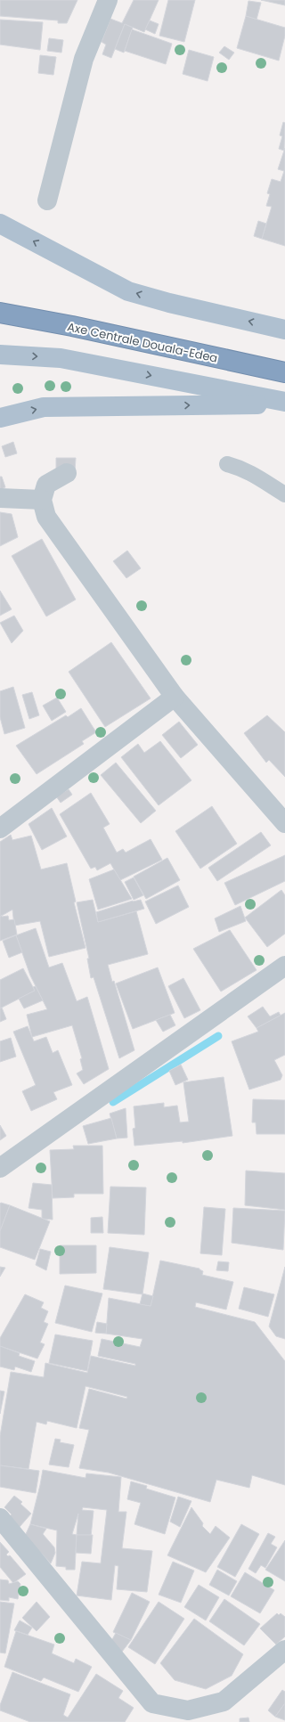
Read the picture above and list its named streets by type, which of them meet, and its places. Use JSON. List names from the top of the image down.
{
  "streets": {
    "highway": ["Axe Centrale Douala-Edea"]
  }
}
